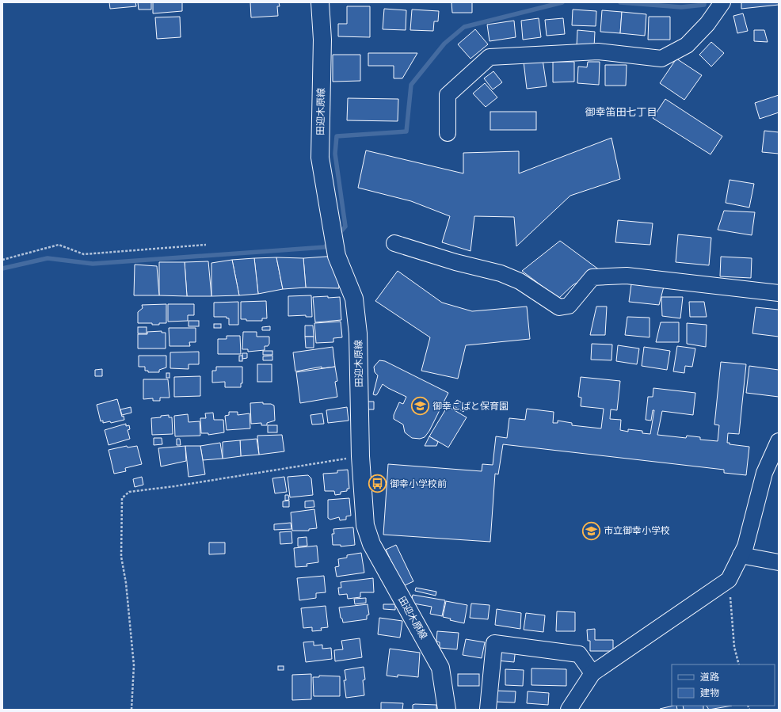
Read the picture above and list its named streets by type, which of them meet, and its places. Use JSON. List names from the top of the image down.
{
  "streets": {
    "main road": ["田迎木原線"]
  },
  "districts": ["御幸笛田七丁目"],
  "places": {
    "school or university": ["御幸こばと保育園", "市立御幸小学校"],
    "bus stop": ["御幸小学校前"]
  },
  "legend": ["道路", "建物"]
}
